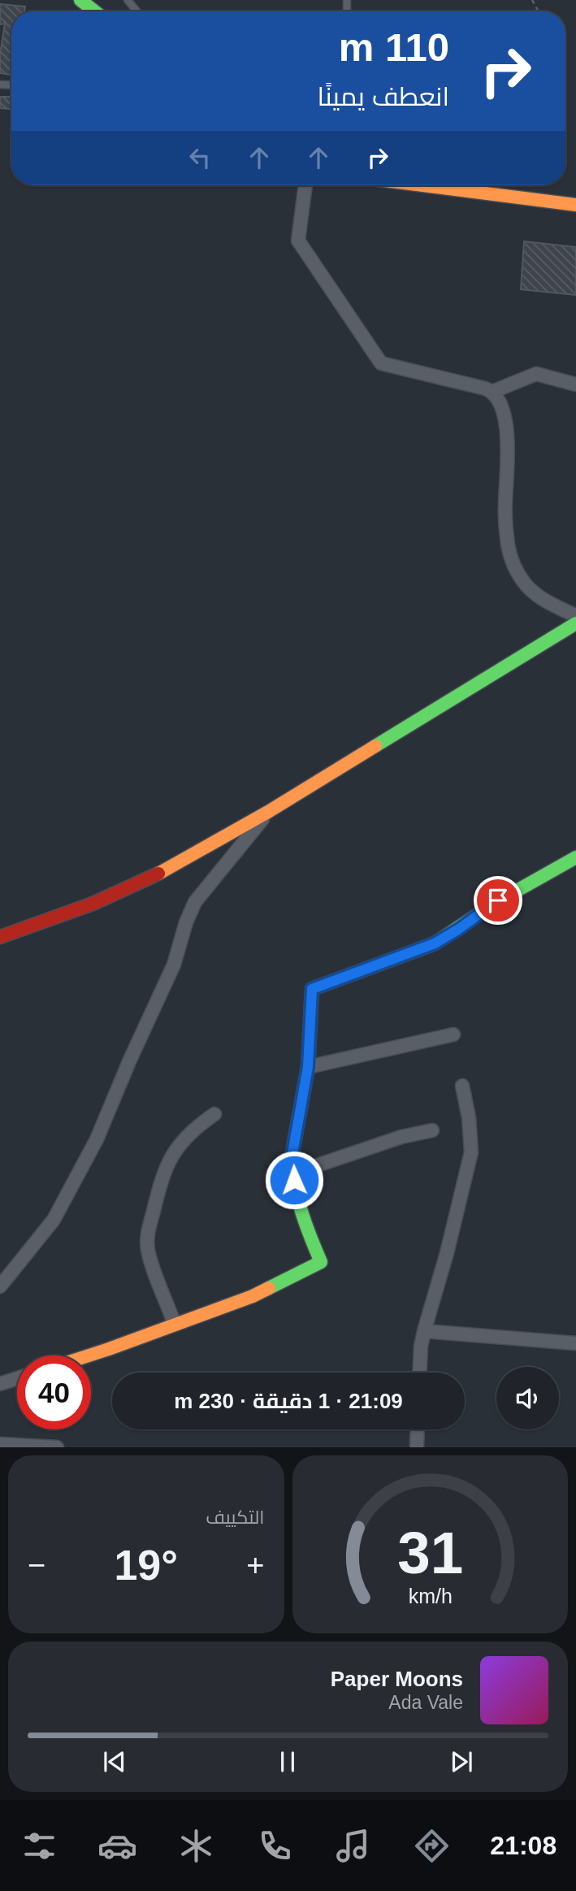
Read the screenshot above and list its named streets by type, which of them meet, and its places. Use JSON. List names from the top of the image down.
{
  "page": {
    "turn": ["110 m", "انعطف يمينًا"],
    "limit": "40",
    "trip": "21:09 · 1 دقيقة · 230 m",
    "tile": "التكييف",
    "heat": ["−", "19°", "+"],
    "song": ["Paper Moons", "Ada Vale"],
    "tabs": "21:08",
    "gauge": ["31", "km/h"]
  }
}
